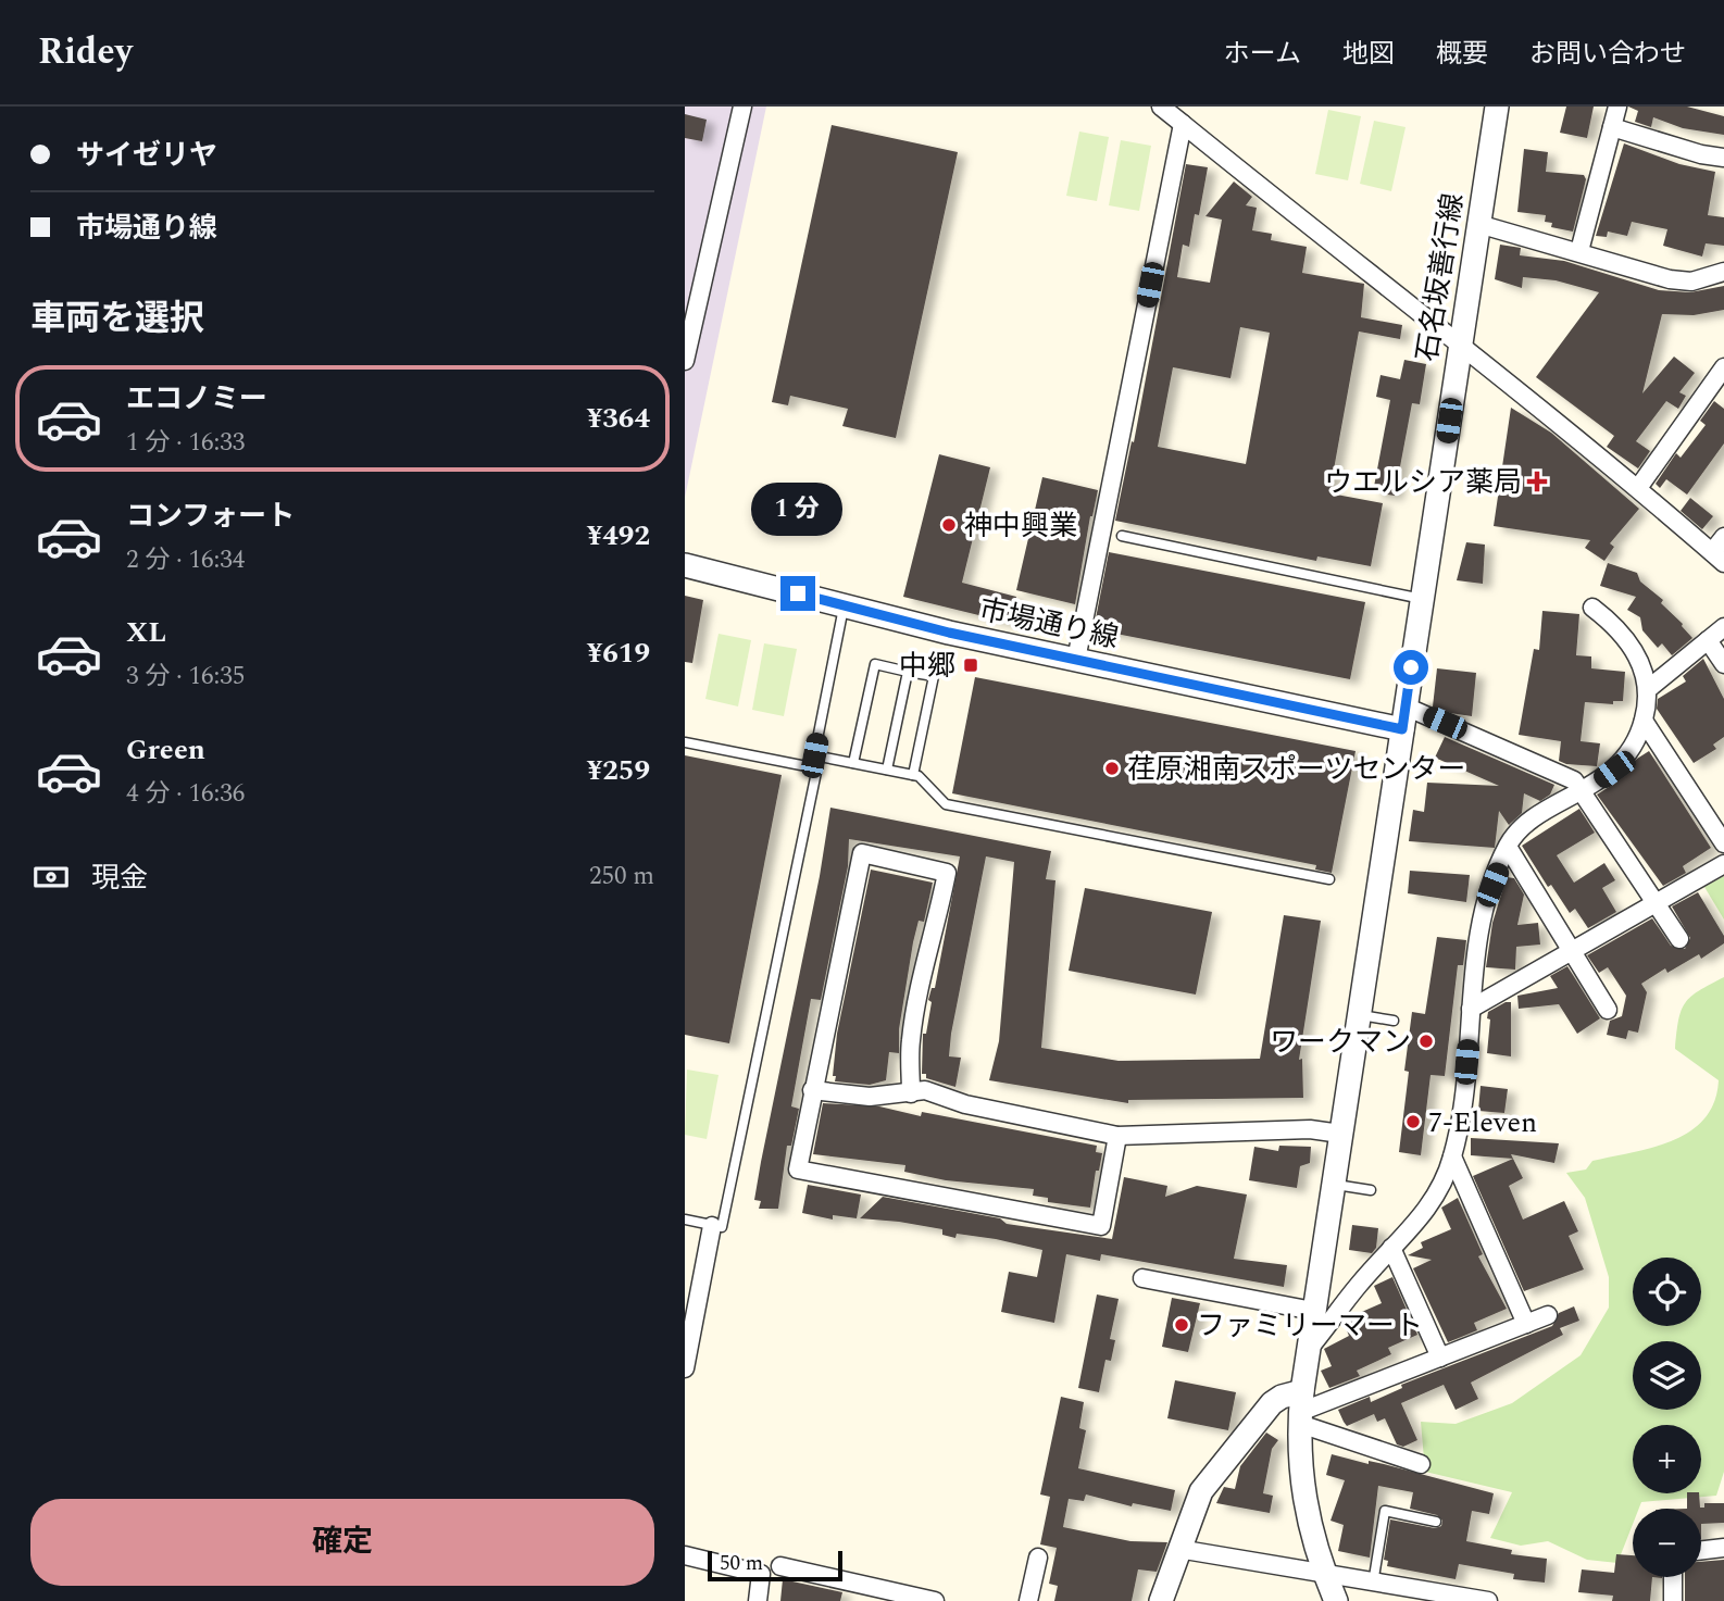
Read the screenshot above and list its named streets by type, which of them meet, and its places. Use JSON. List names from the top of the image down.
{
  "streets": {
    "street": ["石名坂善行線", "市場通り線"]
  },
  "crossings": [
    ["石名坂善行線", "市場通り線"]
  ],
  "places": {
    "health": ["ウエルシア薬局"],
    "other": [
      "神中興業",
      "荏原湘南スポーツセンター",
      "ワークマン",
      "7-Eleven",
      "ファミリーマート"
    ],
    "transit": ["中郷"]
  },
  "scale_bar": "50 m",
  "page": {
    "header": "Ridey",
    "nav": [
      "ホーム",
      "地図",
      "概要",
      "お問い合わせ"
    ],
    "banner": ["サイゼリヤ", "市場通り線"],
    "heading": "車両を選択",
    "list": [
      {
        "name": "エコノミー",
        "note": "1 分 · 16:33",
        "value": "¥364"
      },
      {
        "name": "コンフォート",
        "note": "2 分 · 16:34",
        "value": "¥492"
      },
      {
        "name": "XL",
        "note": "3 分 · 16:35",
        "value": "¥619"
      },
      {
        "name": "Green",
        "note": "4 分 · 16:36",
        "value": "¥259"
      }
    ],
    "bubble": "1 分",
    "pay": ["現金", "250 m"],
    "map_buttons": ["+", "−"],
    "buttons": "確定",
    "scale": "50 m"
  }
}
